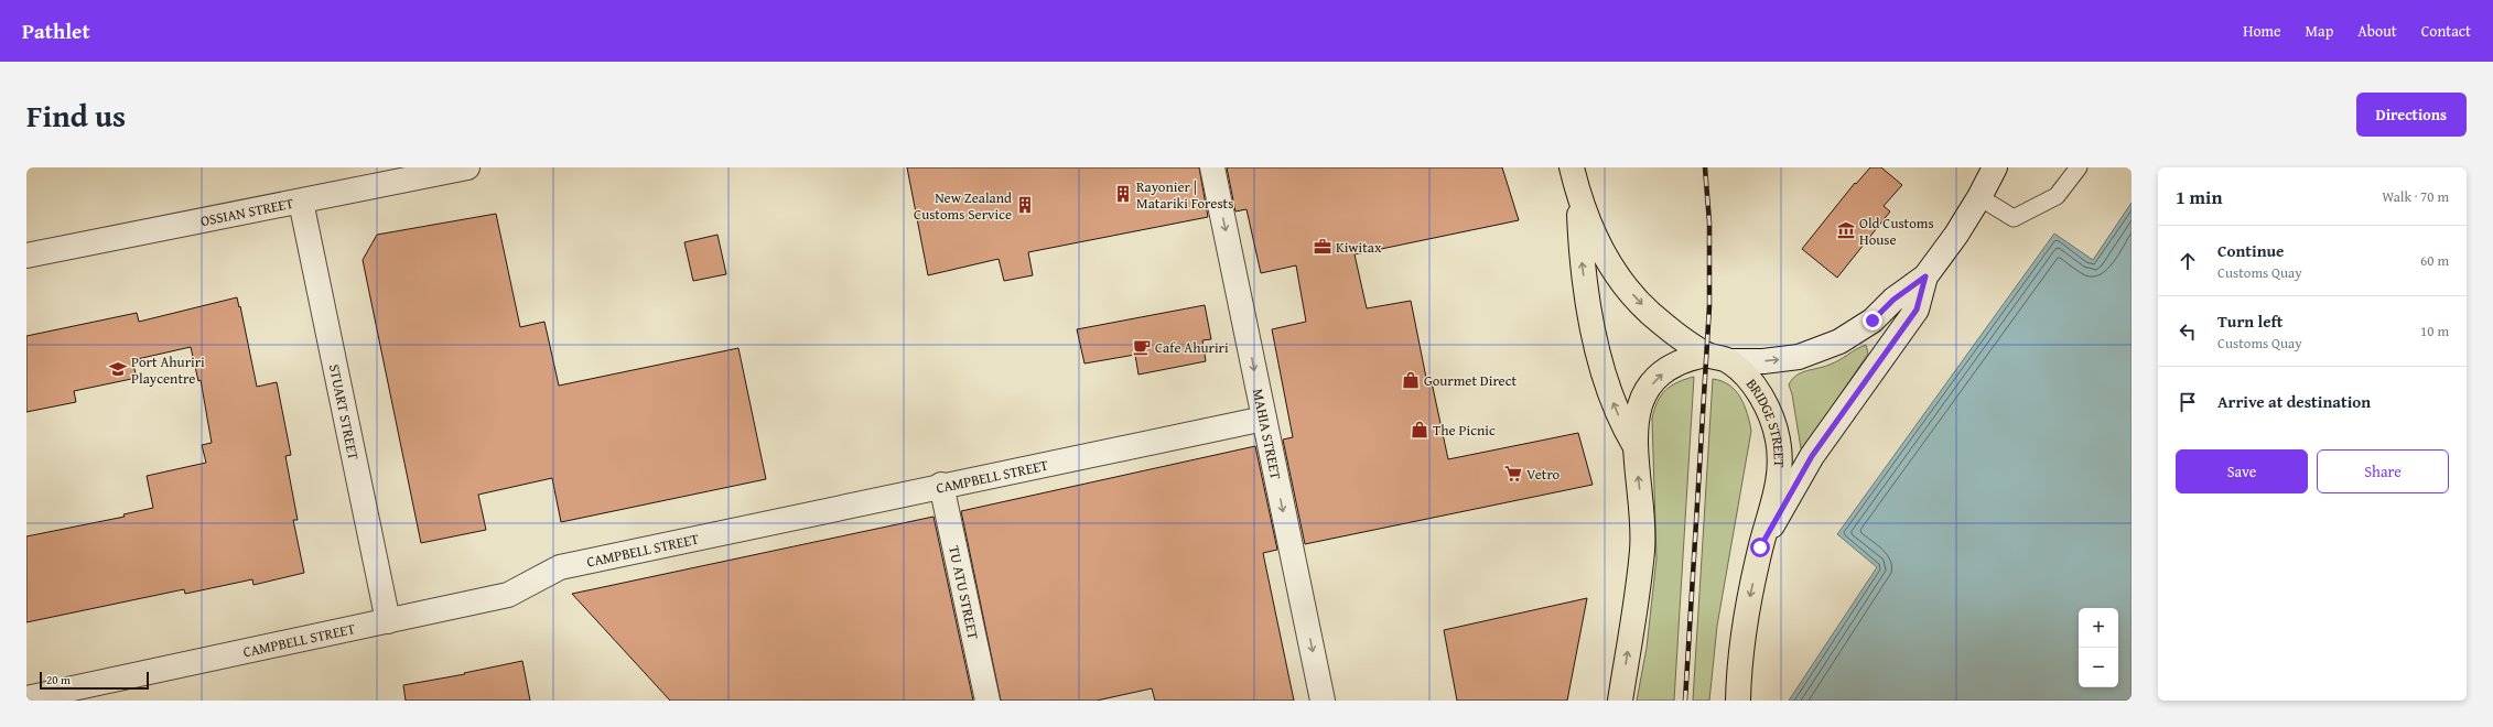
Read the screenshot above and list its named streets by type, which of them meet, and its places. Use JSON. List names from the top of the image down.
{
  "streets": {
    "highway": ["BRIDGE STREET"],
    "street": [
      "OSSIAN STREET",
      "STUART STREET",
      "MAHIA STREET",
      "CAMPBELL STREET",
      "TU ATU STREET"
    ]
  },
  "crossings": [
    ["OSSIAN STREET", "STUART STREET"],
    ["STUART STREET", "CAMPBELL STREET"],
    ["MAHIA STREET", "CAMPBELL STREET"],
    ["CAMPBELL STREET", "TU ATU STREET"]
  ],
  "one_way": ["MAHIA STREET"],
  "places": {
    "building": ["Rayonier | Matariki Forests", "New Zealand Customs Service"],
    "museum": ["Old Customs House"],
    "office": ["Kiwitax"],
    "cafe": ["Cafe Ahuriri"],
    "school or university": ["Port Ahuriri Playcentre"],
    "shop": ["Gourmet Direct", "The Picnic"],
    "supermarket": ["Vetro"]
  },
  "scale_bar": "20 m",
  "page": {
    "header": "Pathlet",
    "nav": [
      "Home",
      "Map",
      "About",
      "Contact"
    ],
    "title": "Find us",
    "buttons": [
      "Directions",
      ["Save", "Share"]
    ],
    "heading": ["1 min", "Walk · 70 m"],
    "list": [
      ["Continue", "Customs Quay", "60 m"],
      ["Turn left", "Customs Quay", "10 m"],
      "Arrive at destination"
    ],
    "map_buttons": ["+", "−"],
    "scale": "20 m"
  }
}
